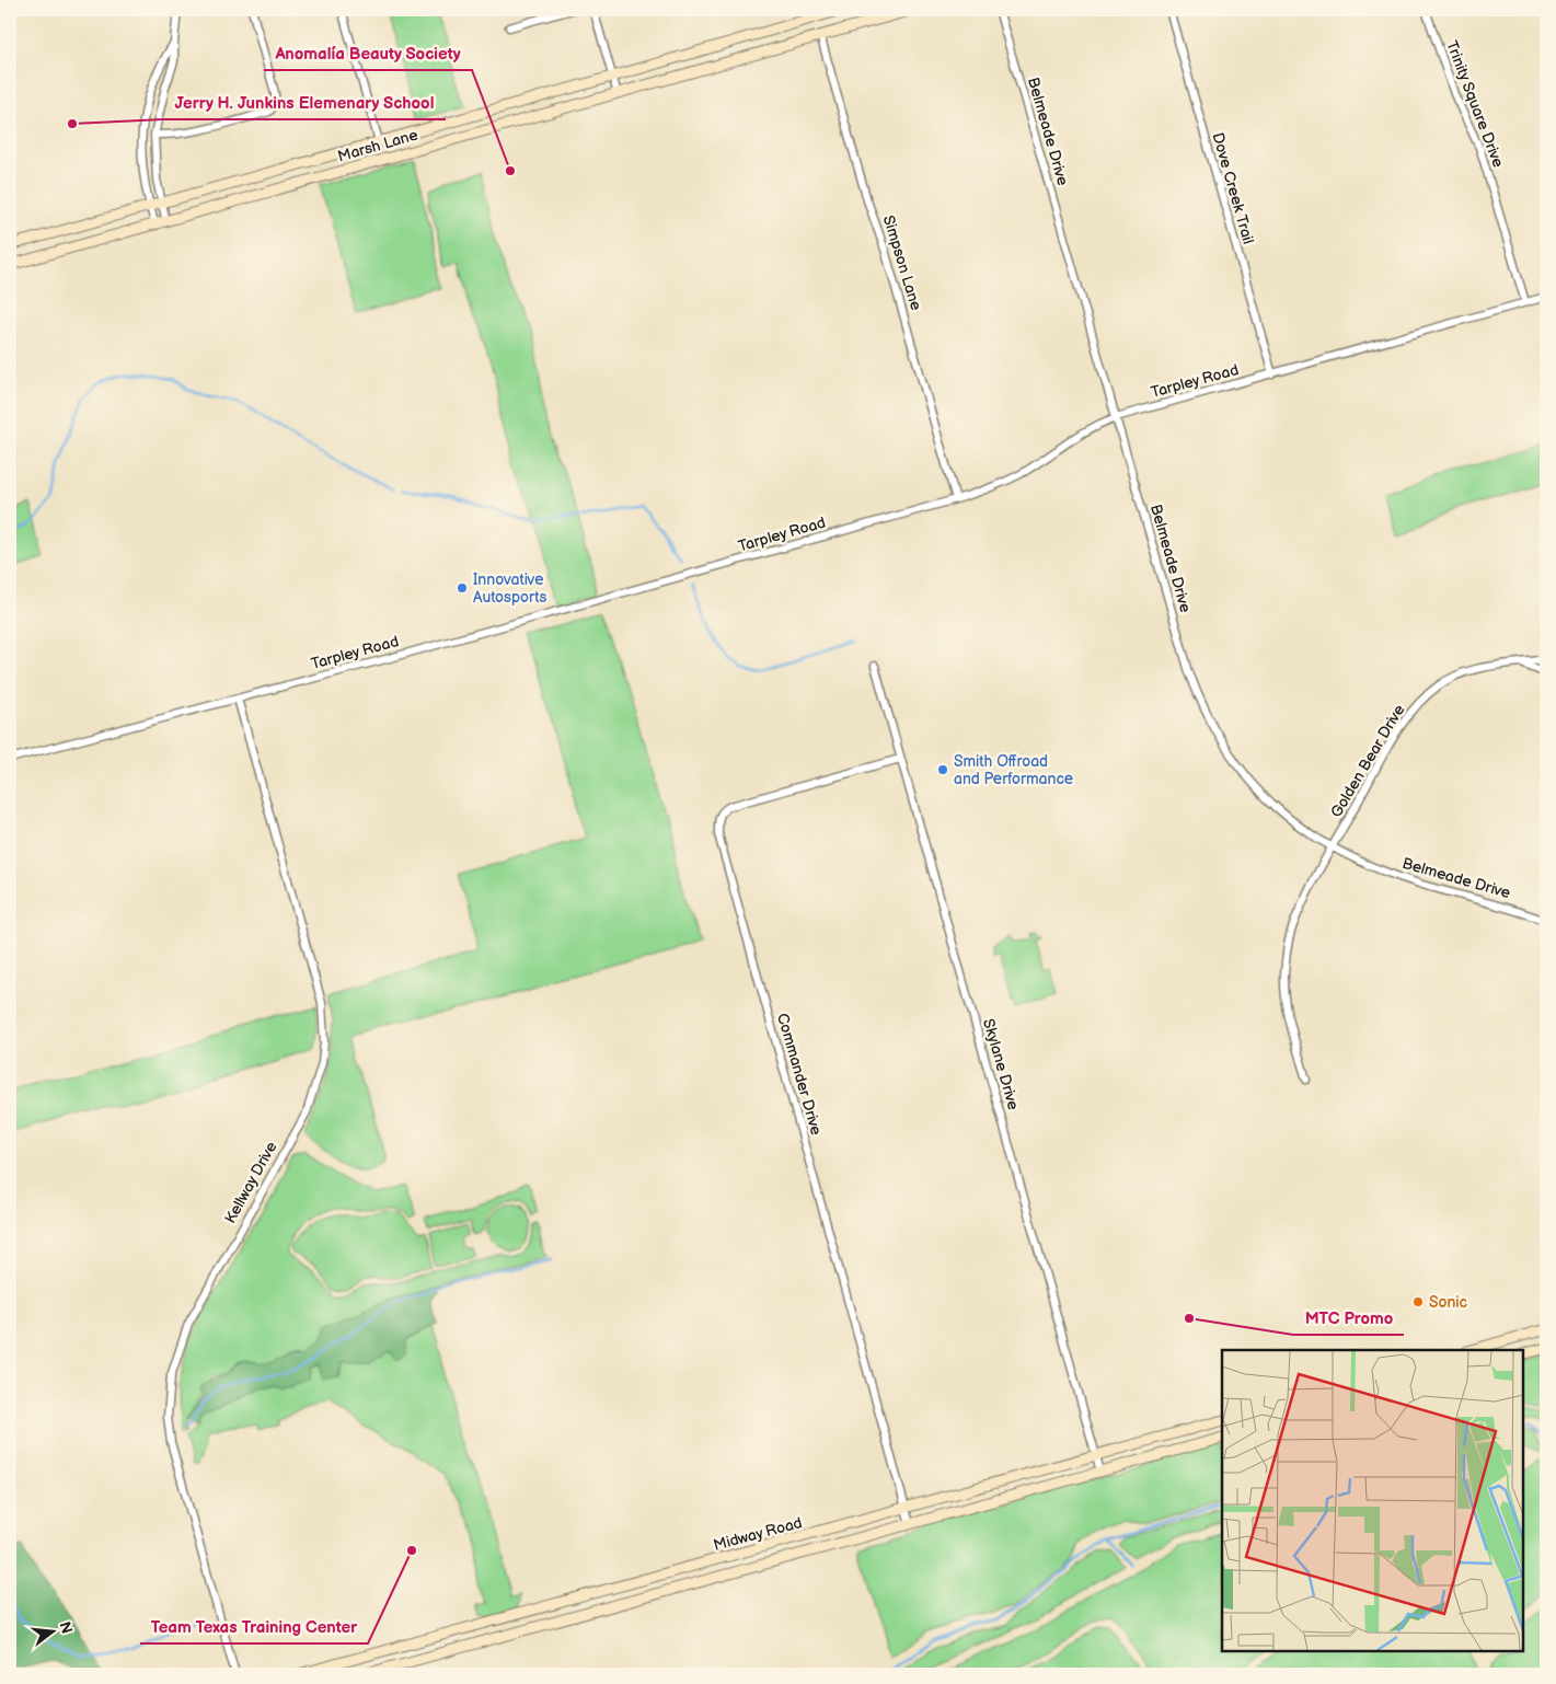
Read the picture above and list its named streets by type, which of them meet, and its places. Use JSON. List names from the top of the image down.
{
  "streets": {
    "main road": ["Marsh Lane", "Midway Road"],
    "street": [
      "Trinity Square Drive",
      "Belmeade Drive",
      "Dove Creek Trail",
      "Simpson Lane",
      "Tarpley Road",
      "Golden Bear Drive",
      "Skylane Drive",
      "Commander Drive",
      "Kellway Drive"
    ]
  },
  "crossings": [
    ["Trinity Square Drive", "Tarpley Road"],
    ["Belmeade Drive", "Tarpley Road"],
    ["Belmeade Drive", "Golden Bear Drive"],
    ["Marsh Lane", "Simpson Lane"],
    ["Dove Creek Trail", "Tarpley Road"],
    ["Simpson Lane", "Tarpley Road"],
    ["Tarpley Road", "Kellway Drive"],
    ["Skylane Drive", "Commander Drive"],
    ["Skylane Drive", "Midway Road"],
    ["Commander Drive", "Midway Road"]
  ],
  "places": [
    "Jerry H. Junkins Elemenary School",
    "Anomalía Beauty Society",
    "Innovative Autosports",
    "Smith Offroad and Performance",
    "Sonic",
    "MTC Promo",
    "Team Texas Training Center"
  ],
  "north": "right"
}
